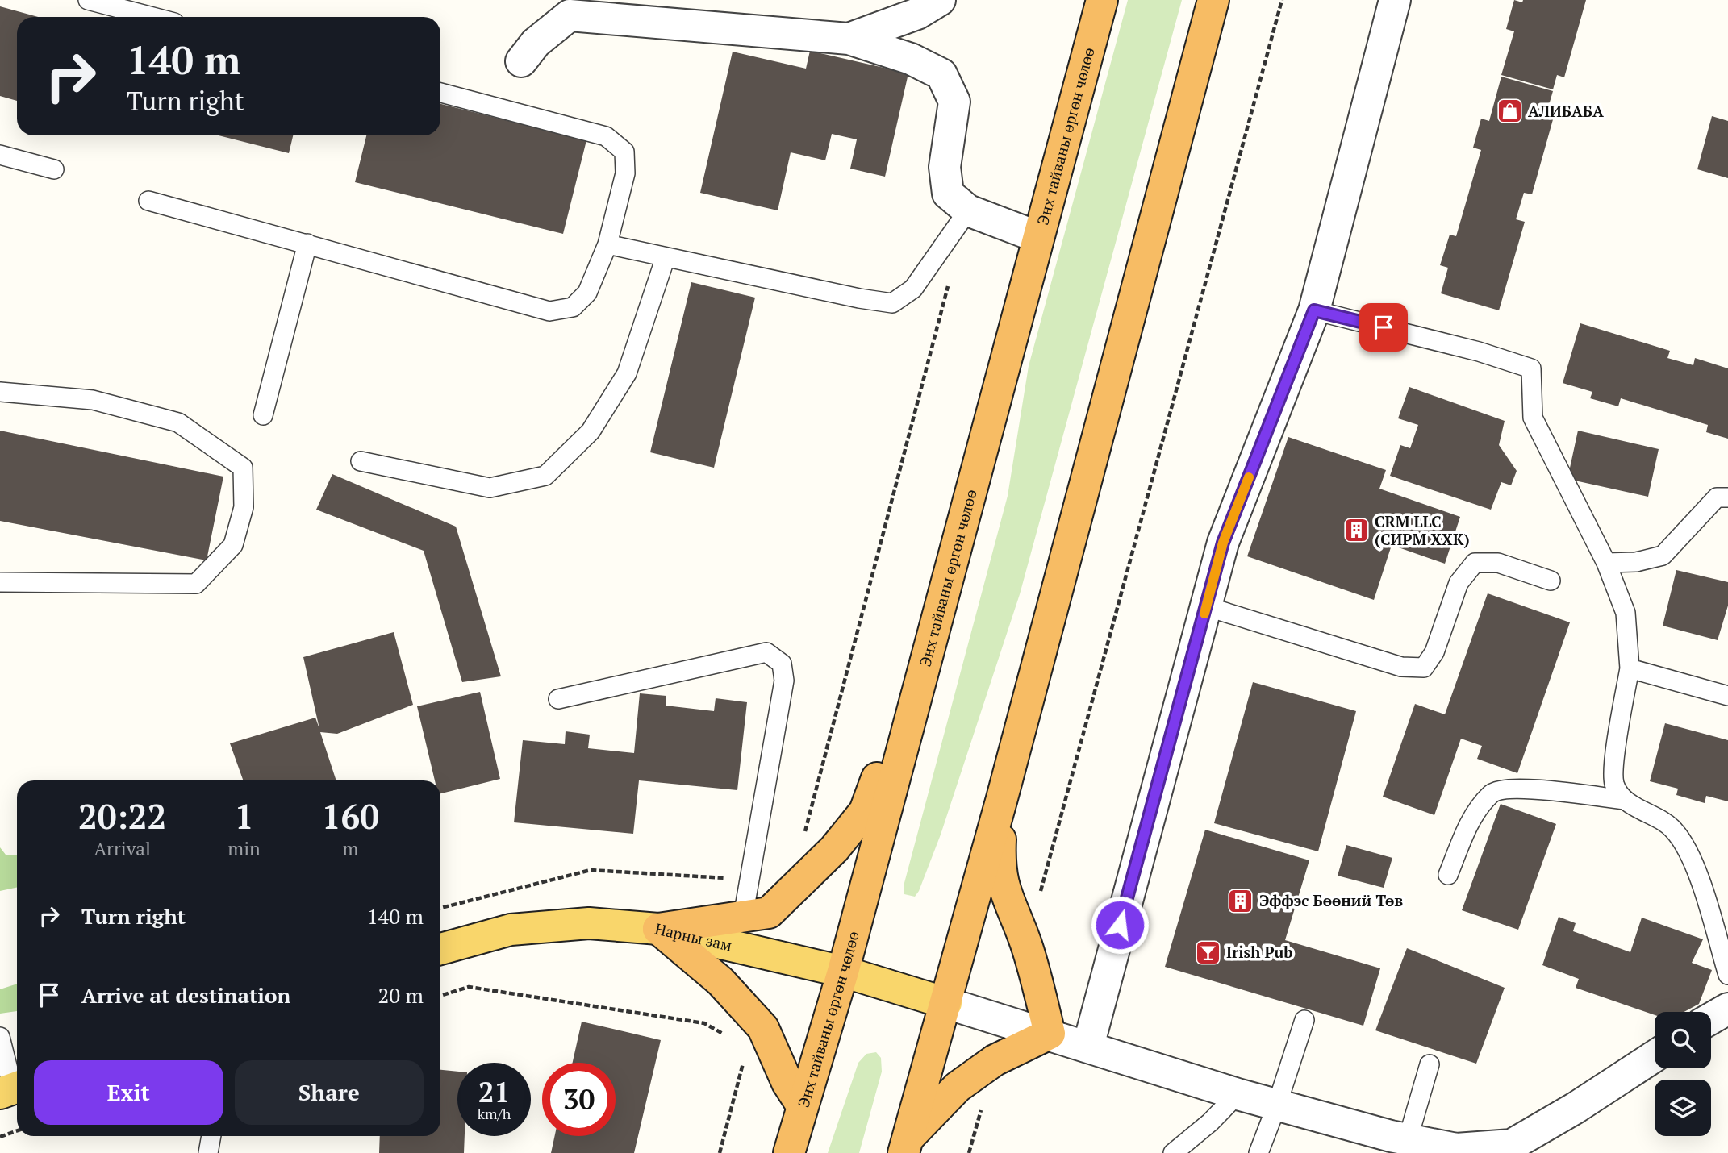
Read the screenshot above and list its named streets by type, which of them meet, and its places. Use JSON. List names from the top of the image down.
{
  "streets": {
    "highway": ["Энх тайваны өргөн чөлөө"],
    "main road": ["Нарны зам"]
  },
  "crossings": [
    ["Энх тайваны өргөн чөлөө", "Нарны зам"]
  ],
  "places": {
    "shop": ["АЛИБАБА"],
    "building": ["CRM LLC (СИРМ ХХК)", "Эффэс Бөөний Төв"],
    "bar": ["Irish Pub"]
  },
  "page": {
    "turn": ["140 m", "Turn right"],
    "eta": [
      "20:22",
      "Arrival",
      "1",
      "min",
      "160",
      "m"
    ],
    "list": [
      {
        "name": "Turn right",
        "value": "140 m"
      },
      {
        "name": "Arrive at destination",
        "value": "20 m"
      }
    ],
    "buttons": ["Exit", "Share"],
    "speed": "21 km/h",
    "limit": "30"
  }
}
